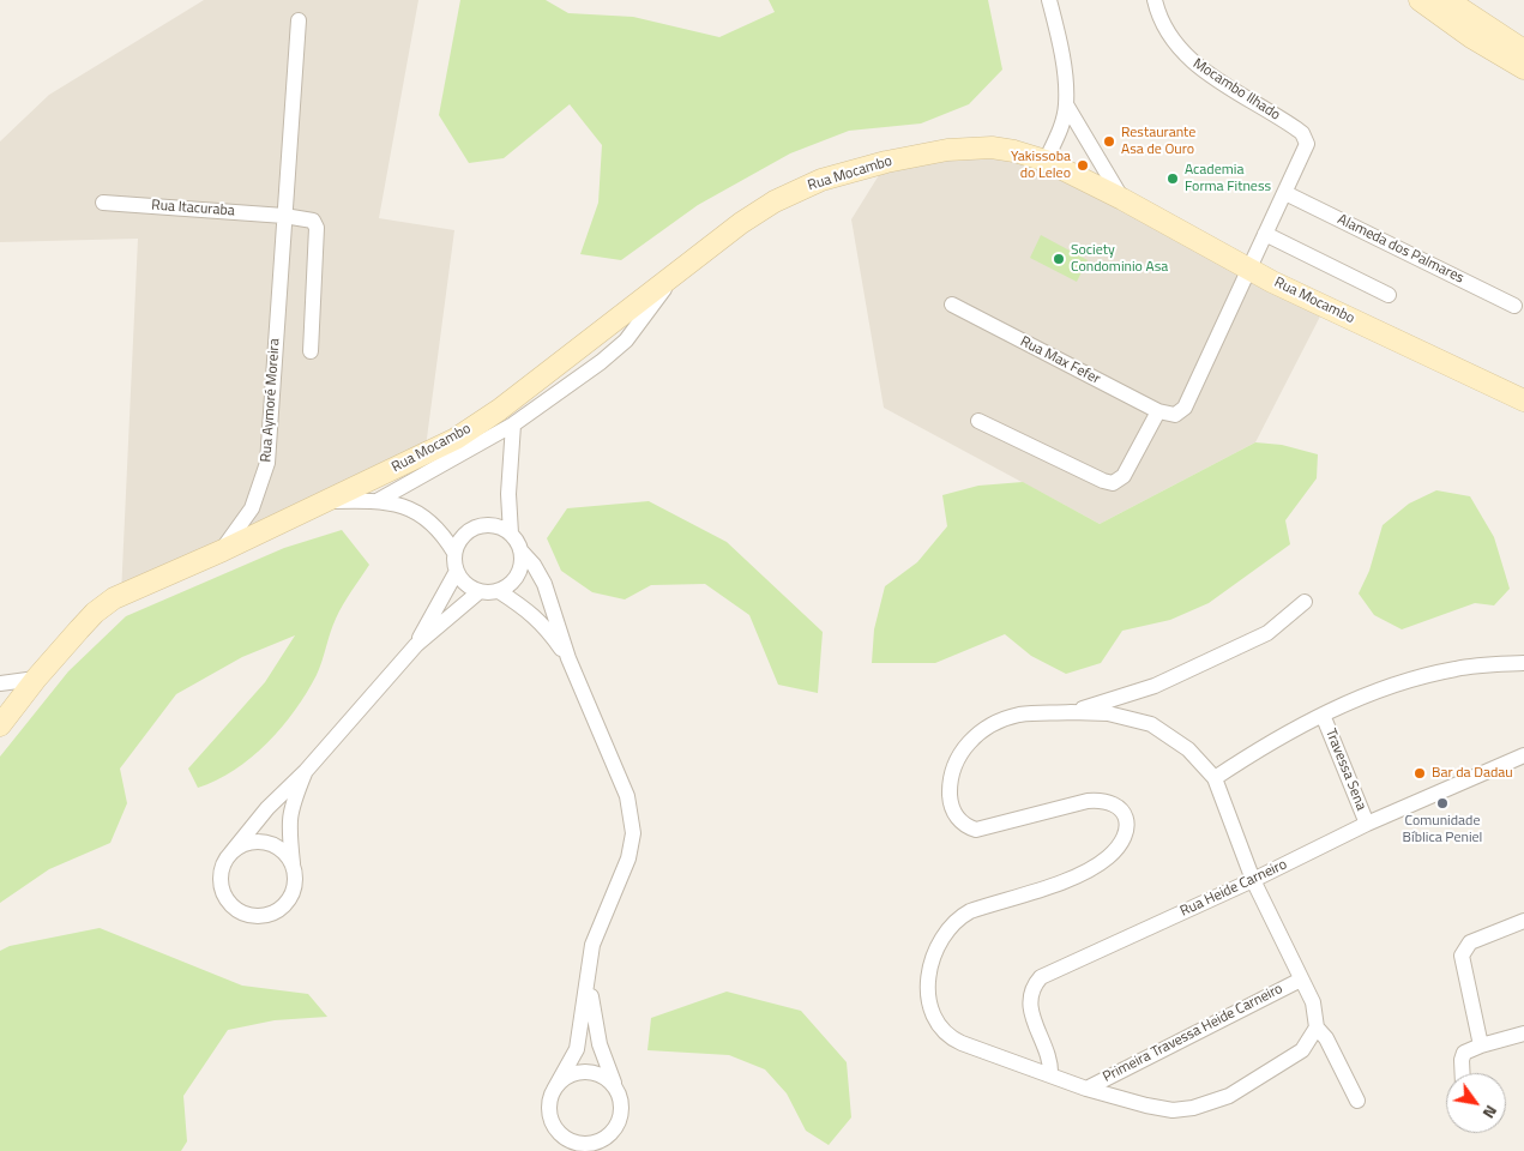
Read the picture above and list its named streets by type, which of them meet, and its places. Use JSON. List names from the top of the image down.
{
  "streets": {
    "main road": ["Rua Mocambo"],
    "street": [
      "Mocambo Ilhado",
      "Rua Itacuraba",
      "Alameda dos Palmares",
      "Rua Max Fefer",
      "Rua Aymoré Moreira",
      "Travessa Sena",
      "Rua Heide Carneiro",
      "Primeira Travessa Heide Carneiro"
    ]
  },
  "crossings": [
    ["Mocambo Ilhado", "Alameda dos Palmares"],
    ["Rua Mocambo", "Rua Aymoré Moreira"],
    ["Rua Itacuraba", "Rua Aymoré Moreira"],
    ["Travessa Sena", "Rua Heide Carneiro"]
  ],
  "places": [
    "Restaurante Asa de Ouro",
    "Yakissoba do Leleo",
    "Academia Forma Fitness",
    "Society Condominio Asa",
    "Bar da Dadau",
    "Comunidade Bíblica Peniel"
  ],
  "north": "bottom right"
}
